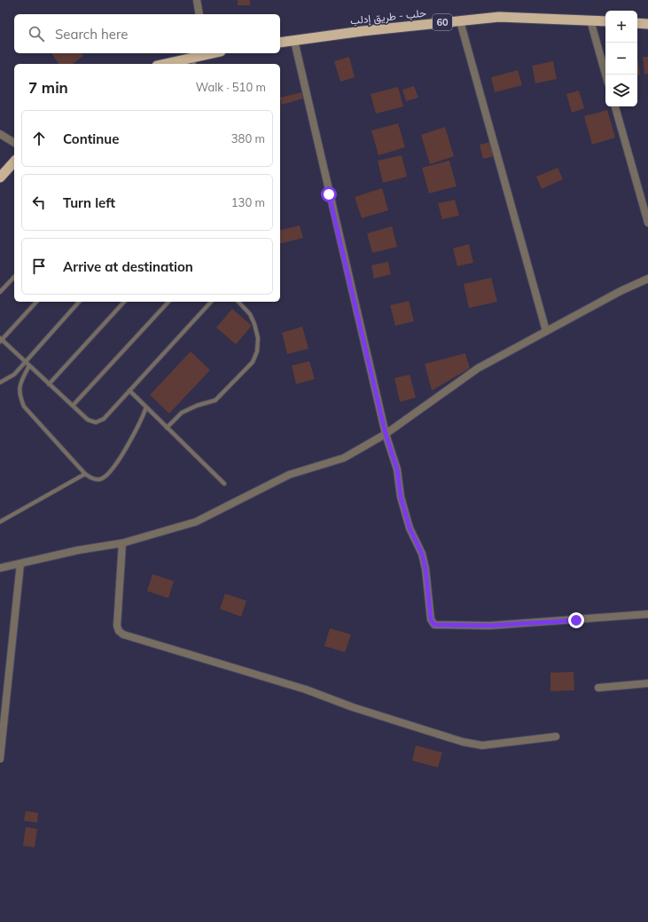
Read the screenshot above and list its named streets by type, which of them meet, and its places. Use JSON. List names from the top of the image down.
{
  "streets": {
    "highway": ["حلب - طريق إدلب", "60"]
  },
  "page": {
    "map_buttons": ["+", "−"],
    "search": "Search here",
    "heading": ["7 min", "Walk · 510 m"],
    "list": [
      ["Continue", "380 m"],
      ["Turn left", "130 m"],
      "Arrive at destination"
    ]
  }
}
